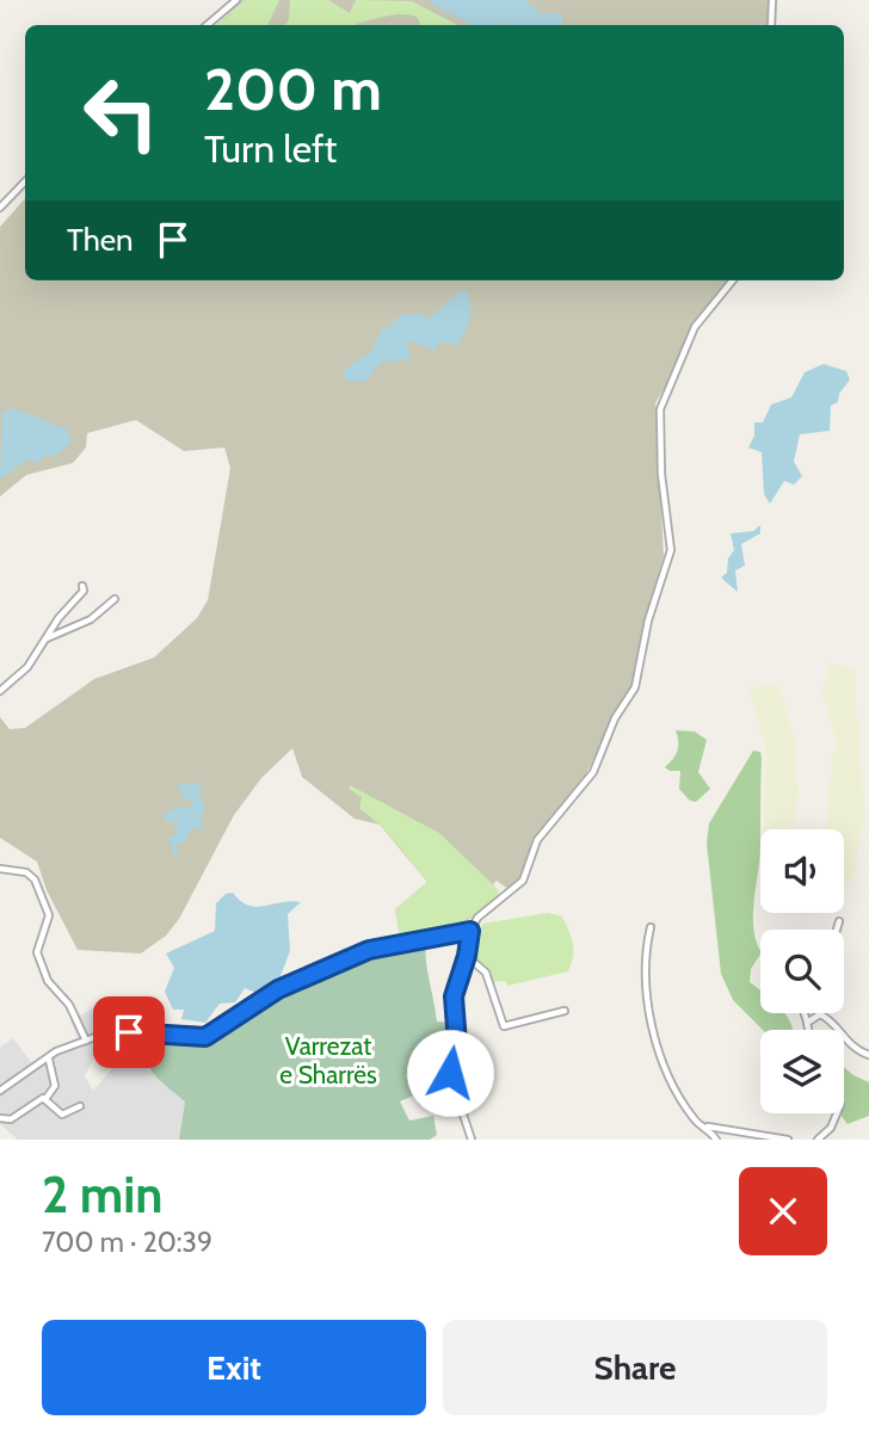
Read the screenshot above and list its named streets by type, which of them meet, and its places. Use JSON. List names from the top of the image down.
{
  "parks": ["Varrezat e Sharrës"],
  "page": {
    "turn": ["200 m", "Turn left"],
    "then": "Then",
    "heading": ["2 min", "700 m · 20:39"],
    "buttons": ["Exit", "Share"]
  }
}
